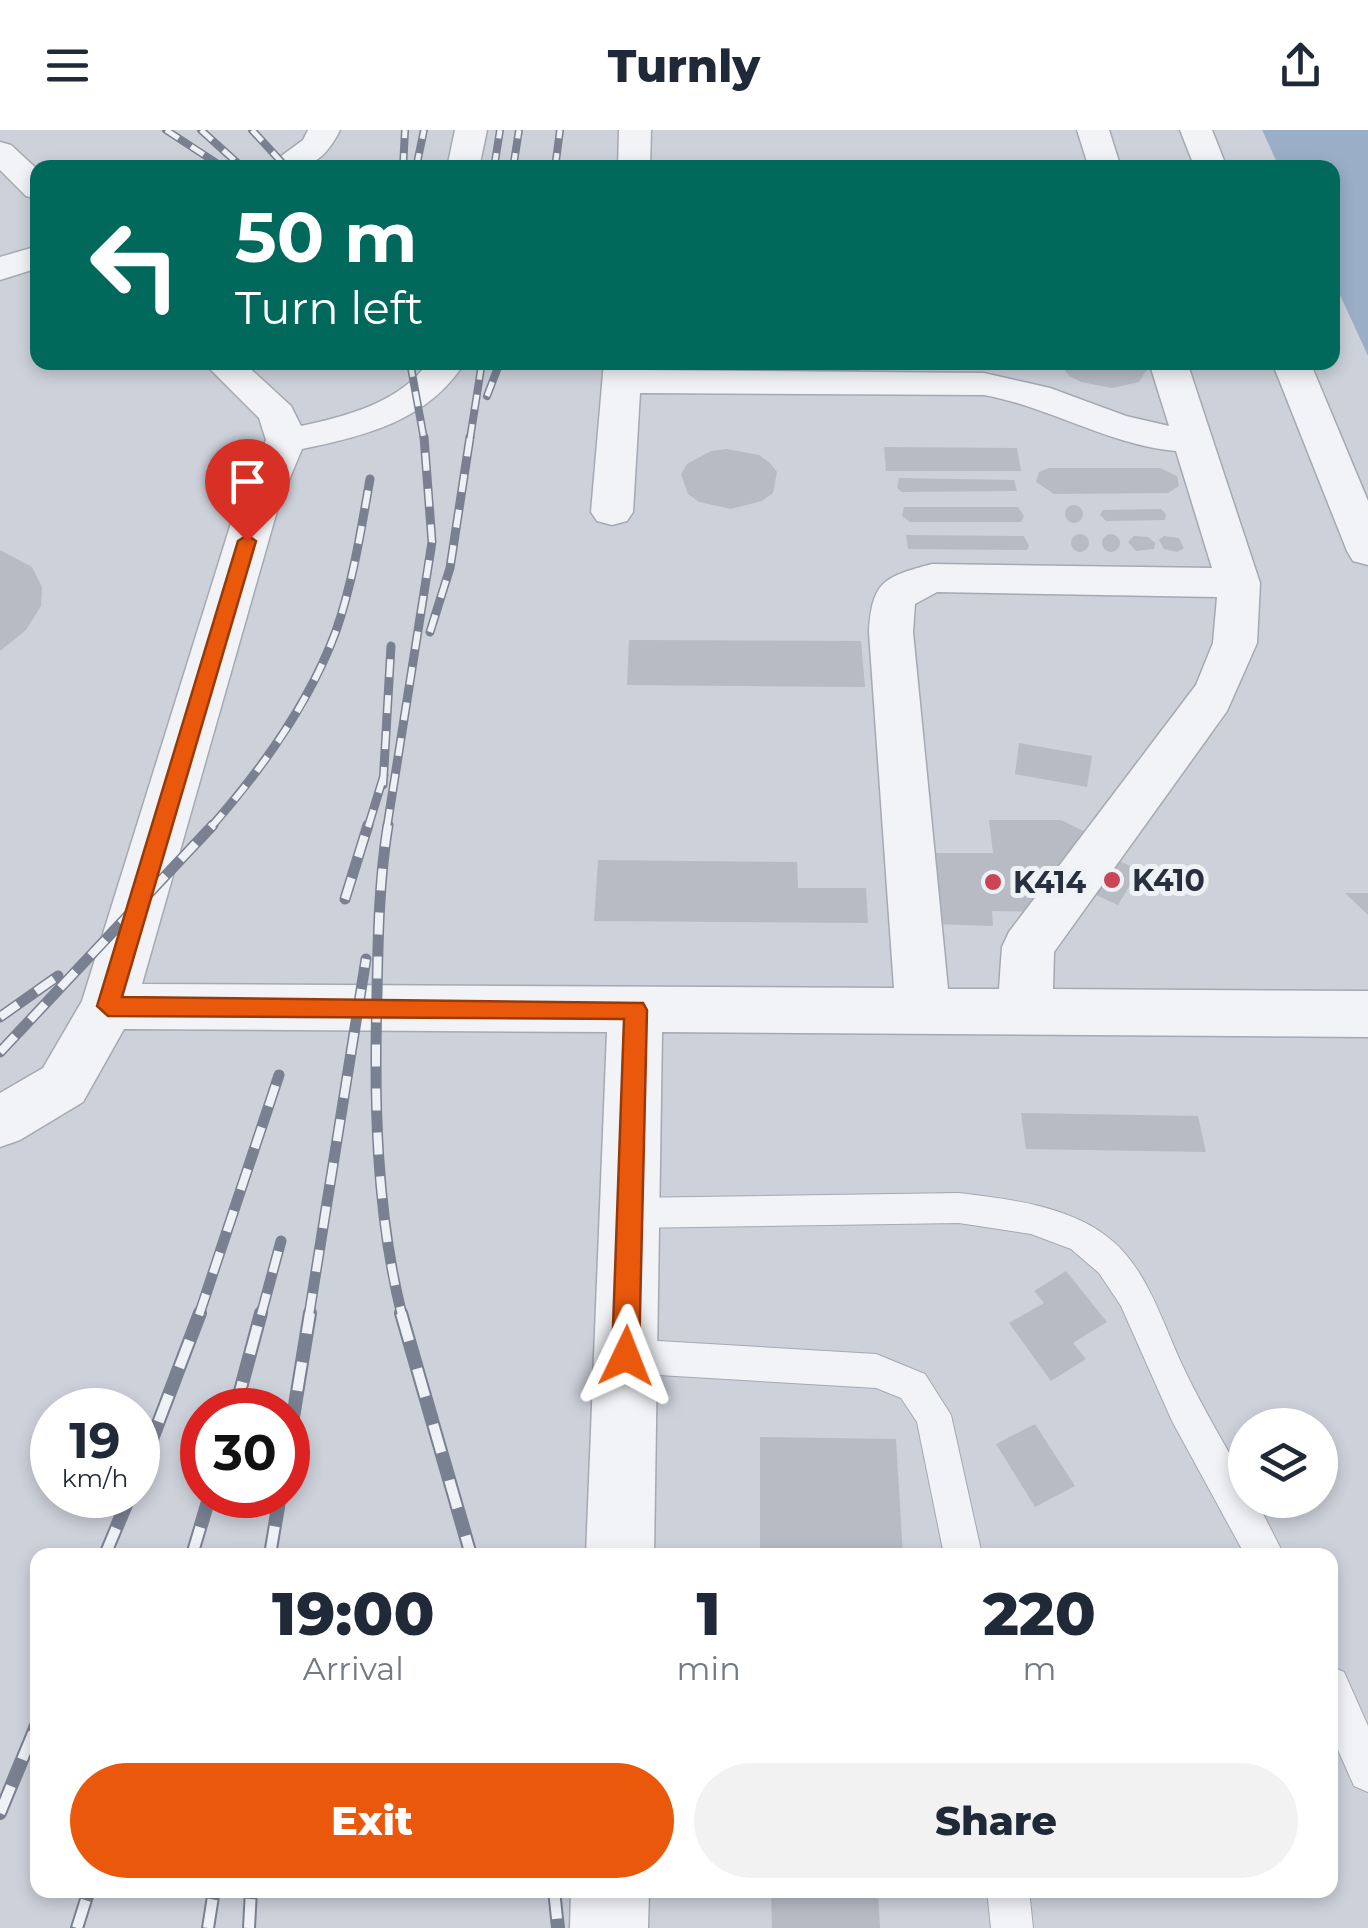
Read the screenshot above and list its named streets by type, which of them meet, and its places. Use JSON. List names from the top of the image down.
{
  "places": ["K410", "K414"],
  "page": {
    "header": "Turnly",
    "turn": ["50 m", "Turn left"],
    "speed": "19 km/h",
    "limit": "30",
    "eta": [
      "19:00",
      "Arrival",
      "1",
      "min",
      "220",
      "m"
    ],
    "buttons": ["Exit", "Share"]
  }
}
